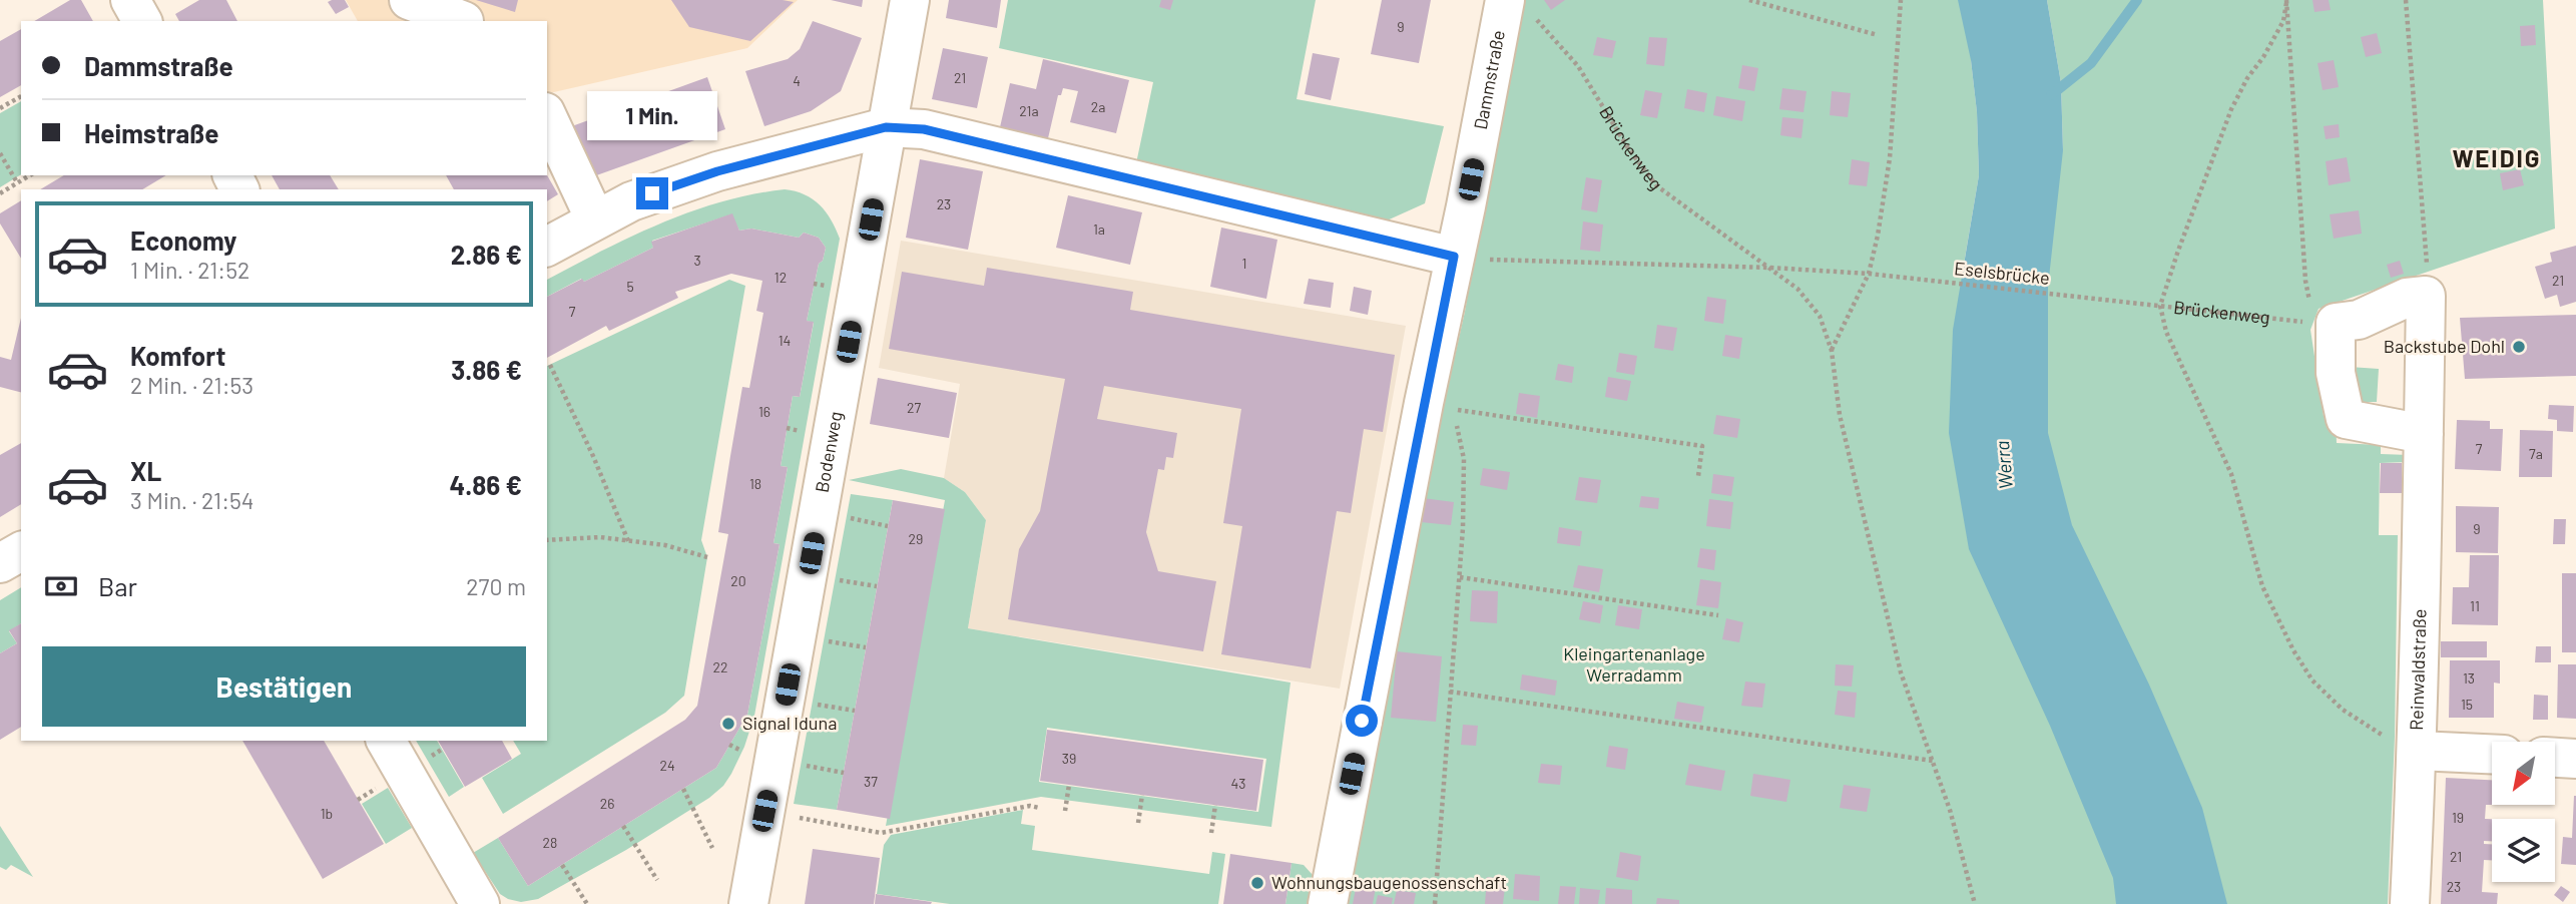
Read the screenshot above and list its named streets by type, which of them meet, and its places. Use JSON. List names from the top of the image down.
{
  "streets": {
    "street": ["Dammstraße", "Bodenweg", "Reinwaldstraße"],
    "path": ["Brückenweg", "Eselsbrücke"]
  },
  "crossings": [
    ["Dammstraße", "Brückenweg"],
    ["Dammstraße", "Eselsbrücke"],
    ["Brückenweg", "Eselsbrücke"]
  ],
  "districts": ["WEIDIG"],
  "water": ["Werra"],
  "parks": ["Kleingartenanlage Werradamm"],
  "places": ["Backstube Dohl", "Signal Iduna", "Wohnungsbaugenossenschaft"],
  "house_numbers": [
    "9",
    "21",
    "4",
    "2a",
    "21a",
    "23",
    "1a",
    "3",
    "1",
    "12",
    "21",
    "5",
    "7",
    "14",
    "27",
    "16",
    "7",
    "7a",
    "18",
    "9",
    "29",
    "20",
    "11",
    "22",
    "13",
    "15",
    "39",
    "24",
    "37",
    "43",
    "26",
    "1b",
    "19",
    "28",
    "21",
    "23"
  ],
  "north": "bottom left",
  "page": {
    "banner": ["Dammstraße", "Heimstraße"],
    "bubble": "1 Min.",
    "list": [
      {
        "name": "Economy",
        "note": "1 Min. · 21:52",
        "value": "2.86 €"
      },
      {
        "name": "Komfort",
        "note": "2 Min. · 21:53",
        "value": "3.86 €"
      },
      {
        "name": "XL",
        "note": "3 Min. · 21:54",
        "value": "4.86 €"
      }
    ],
    "pay": ["Bar", "270 m"],
    "buttons": "Bestätigen"
  }
}
